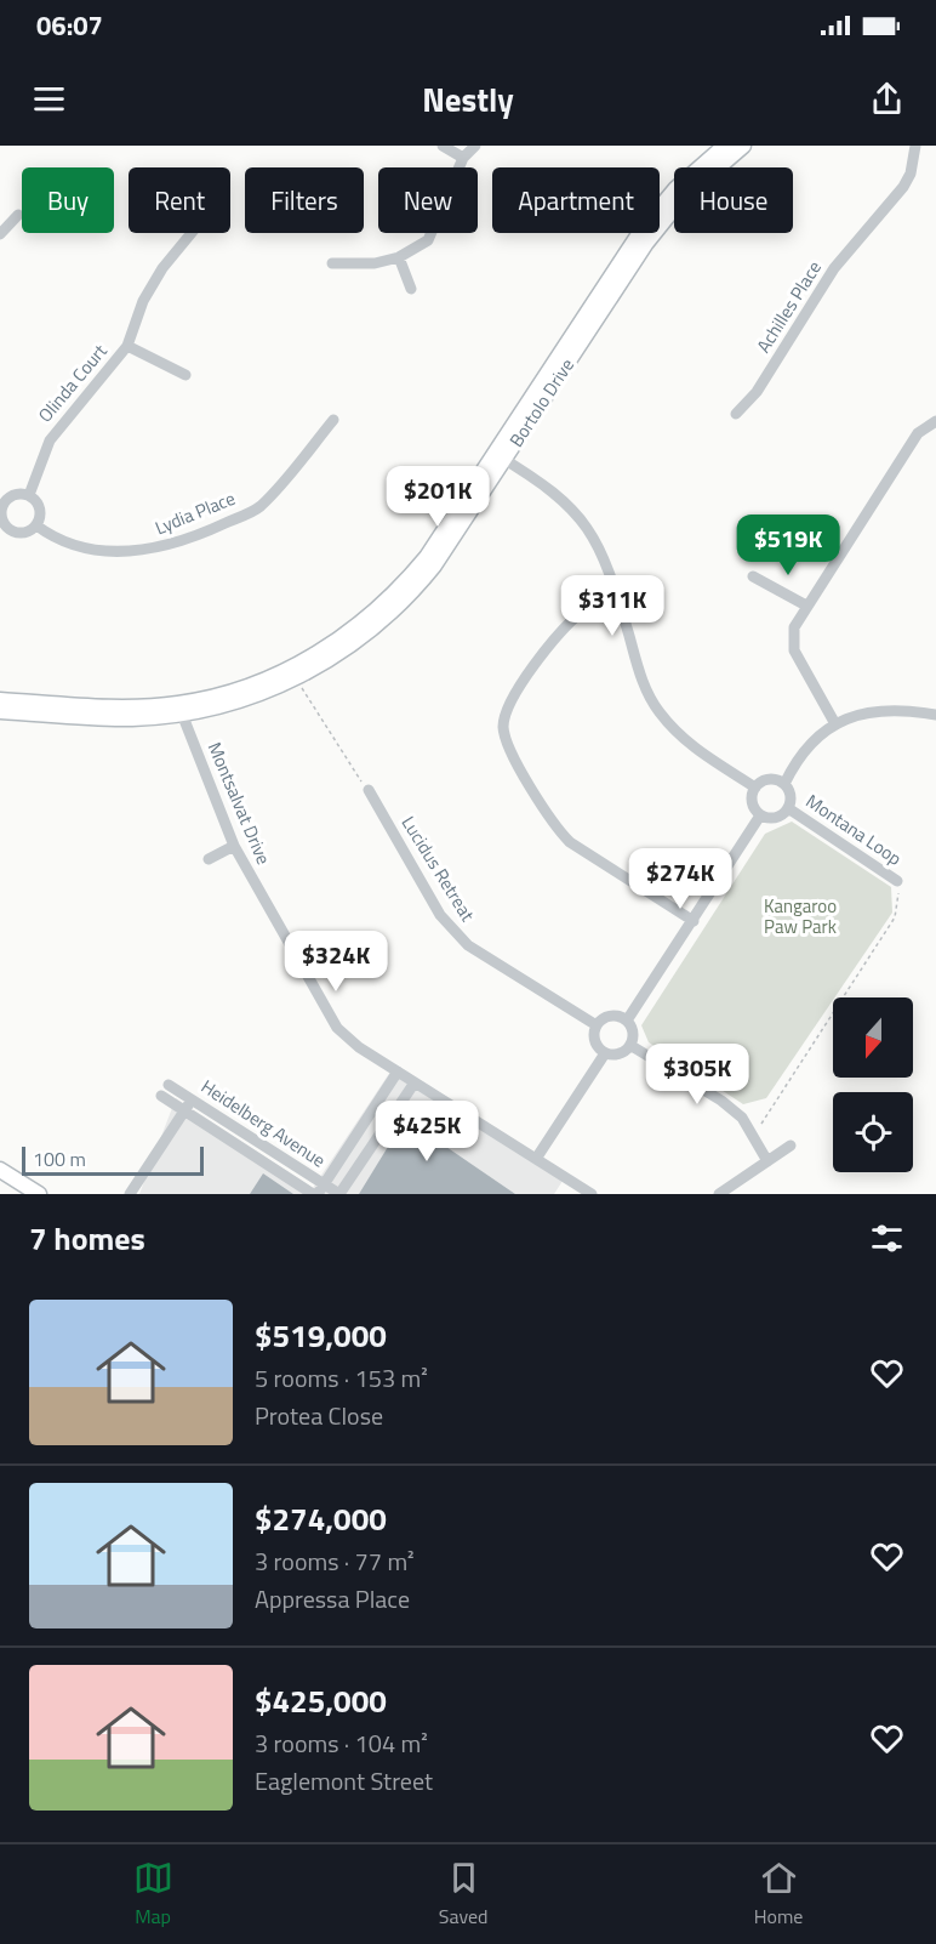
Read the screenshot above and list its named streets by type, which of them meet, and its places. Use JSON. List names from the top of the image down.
{
  "streets": {
    "street": [
      "Achilles Place",
      "Olinda Court",
      "Bortolo Drive",
      "Lydia Place",
      "Montsalvat Drive",
      "Montana Loop",
      "Lucidus Retreat",
      "Heidelberg Avenue"
    ]
  },
  "crossings": [
    ["Olinda Court", "Lydia Place"],
    ["Bortolo Drive", "Montsalvat Drive"]
  ],
  "parks": ["Kangaroo Paw Park"],
  "scale_bar": "100 m",
  "north": "bottom",
  "page": {
    "status": "06:07",
    "header": "Nestly",
    "chip": [
      "Buy",
      "Rent",
      "Filters",
      "New",
      "Apartment",
      "House"
    ],
    "price": [
      "$201K",
      "$519K",
      "$311K",
      "$274K",
      "$324K",
      "$305K",
      "$425K"
    ],
    "scale": "100 m",
    "heading": "7 homes",
    "list": [
      {
        "name": "$519,000",
        "note": "5 rooms · 153 m² · Protea Close"
      },
      {
        "name": "$274,000",
        "note": "3 rooms · 77 m² · Appressa Place"
      },
      {
        "name": "$425,000",
        "note": "3 rooms · 104 m² · Eaglemont Street"
      }
    ],
    "tabs": ["Map", "Saved", "Home"]
  }
}
